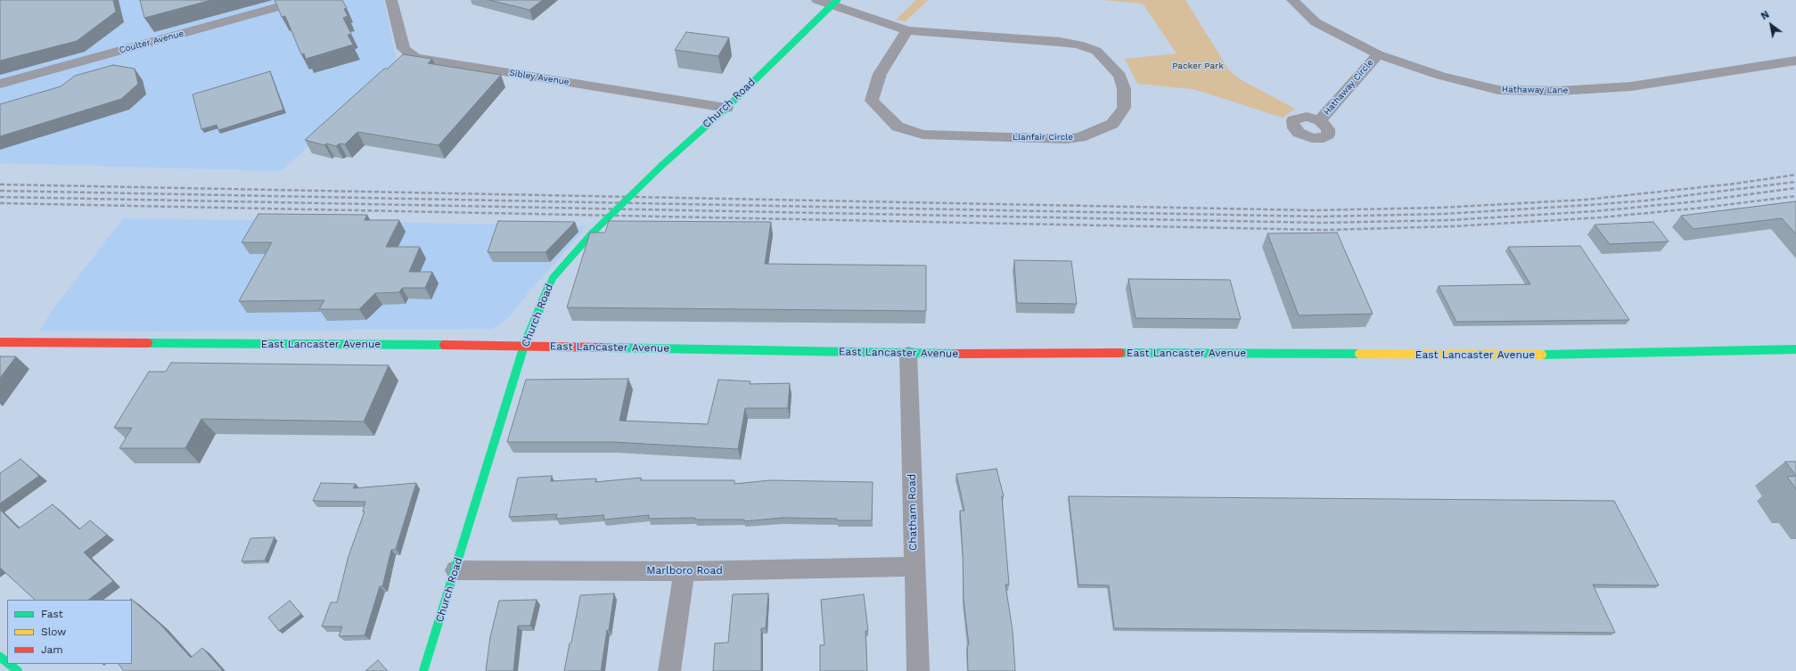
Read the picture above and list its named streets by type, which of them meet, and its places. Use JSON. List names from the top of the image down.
{
  "streets": {
    "main road": ["Church Road", "East Lancaster Avenue"],
    "street": [
      "Coulter Avenue",
      "Sibley Avenue",
      "Hathaway Circle",
      "Hathaway Lane",
      "Llanfair Circle",
      "Chatham Road",
      "Marlboro Road"
    ]
  },
  "crossings": [
    ["Sibley Avenue", "Church Road"],
    ["Hathaway Circle", "Hathaway Lane"],
    ["Church Road", "Llanfair Circle"],
    ["Church Road", "East Lancaster Avenue"],
    ["Church Road", "Marlboro Road"],
    ["East Lancaster Avenue", "Chatham Road"],
    ["Chatham Road", "Marlboro Road"]
  ],
  "parks": ["Packer Park"],
  "legend": ["Fast", "Slow", "Jam"],
  "north": "top left"
}
